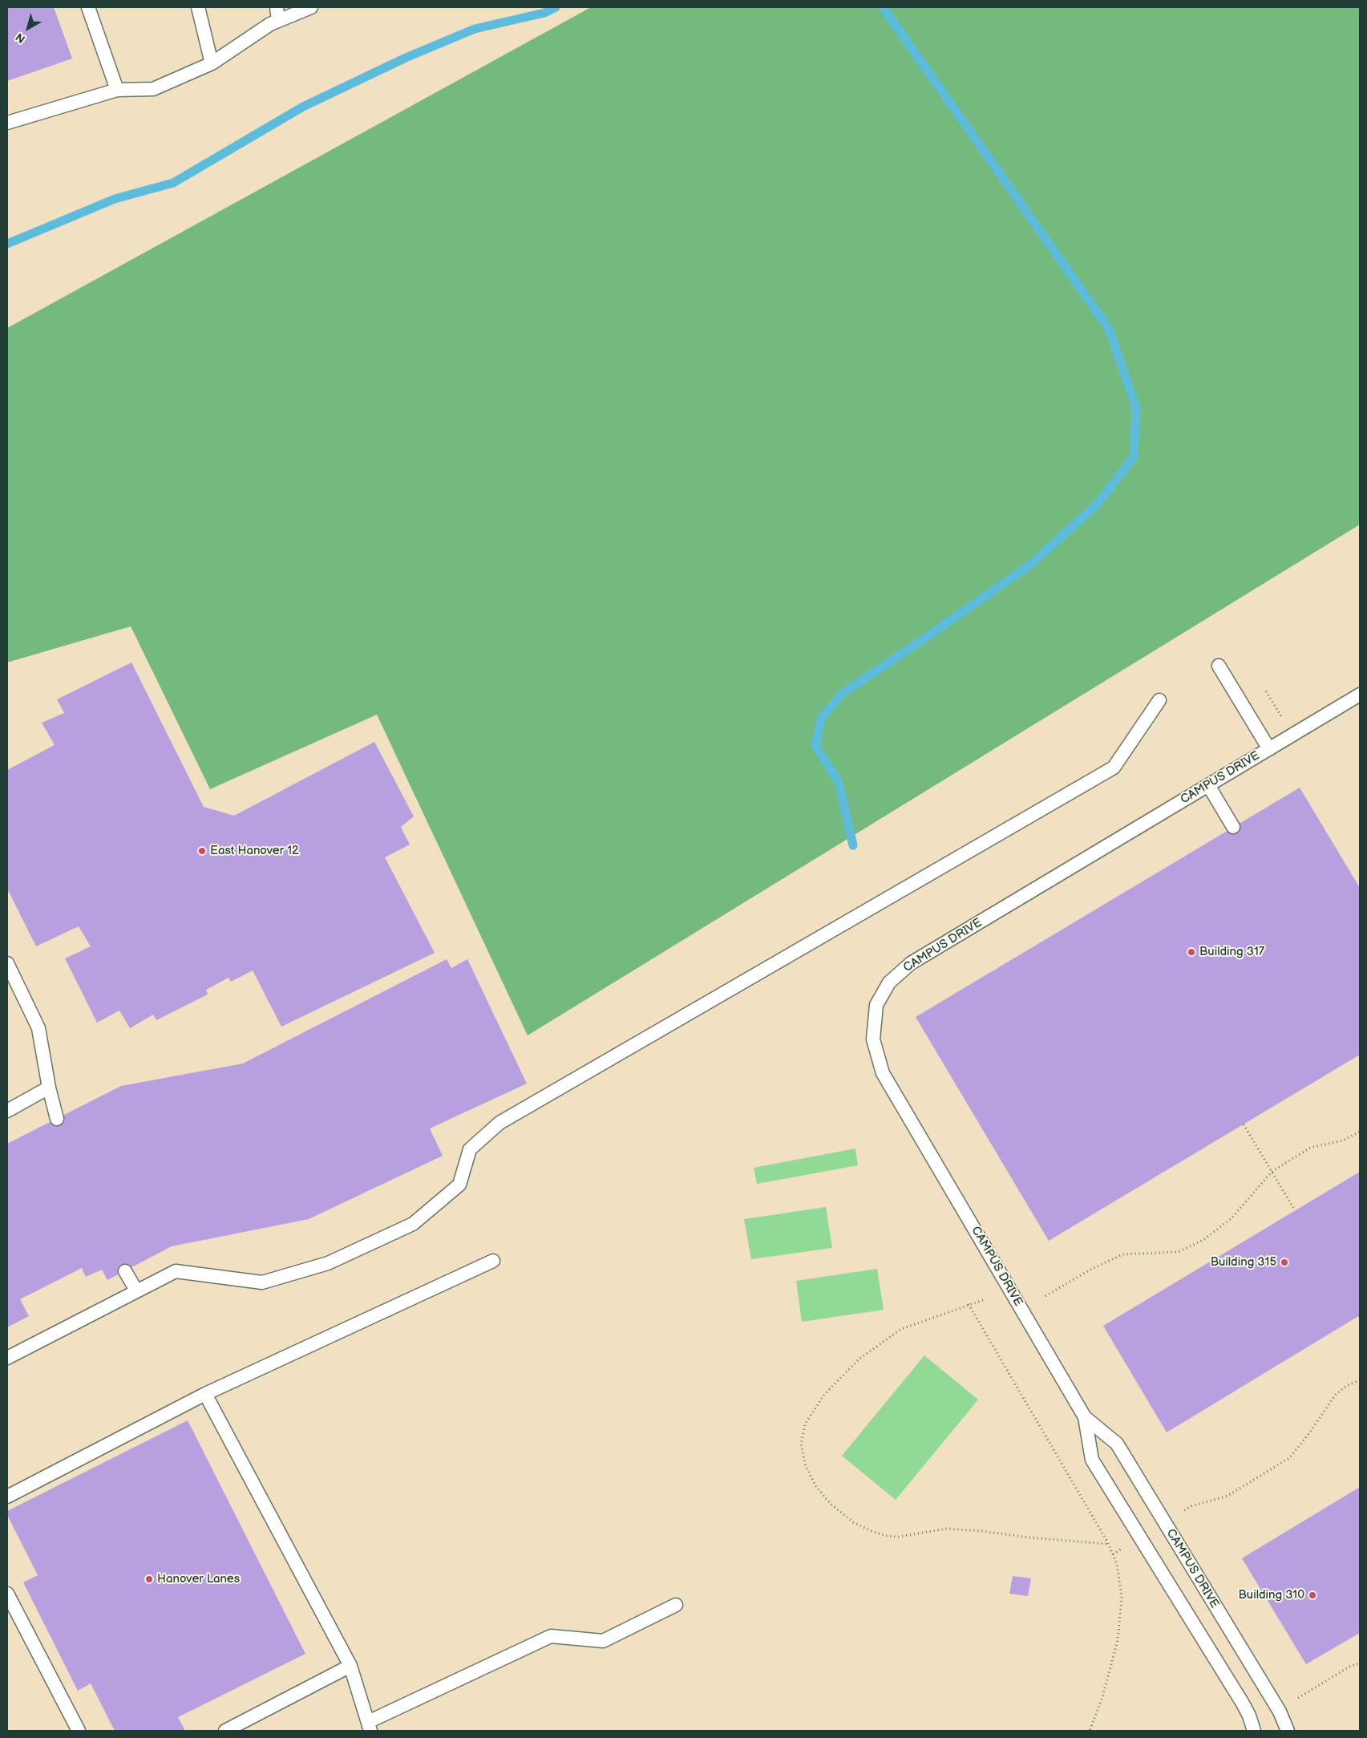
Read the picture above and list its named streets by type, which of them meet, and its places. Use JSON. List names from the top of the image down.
{
  "streets": {
    "lane": ["CAMPUS DRIVE"]
  },
  "places": [
    "East Hanover 12",
    "Building 317",
    "Building 315",
    "Hanover Lanes",
    "Building 310"
  ],
  "north": "bottom left"
}
